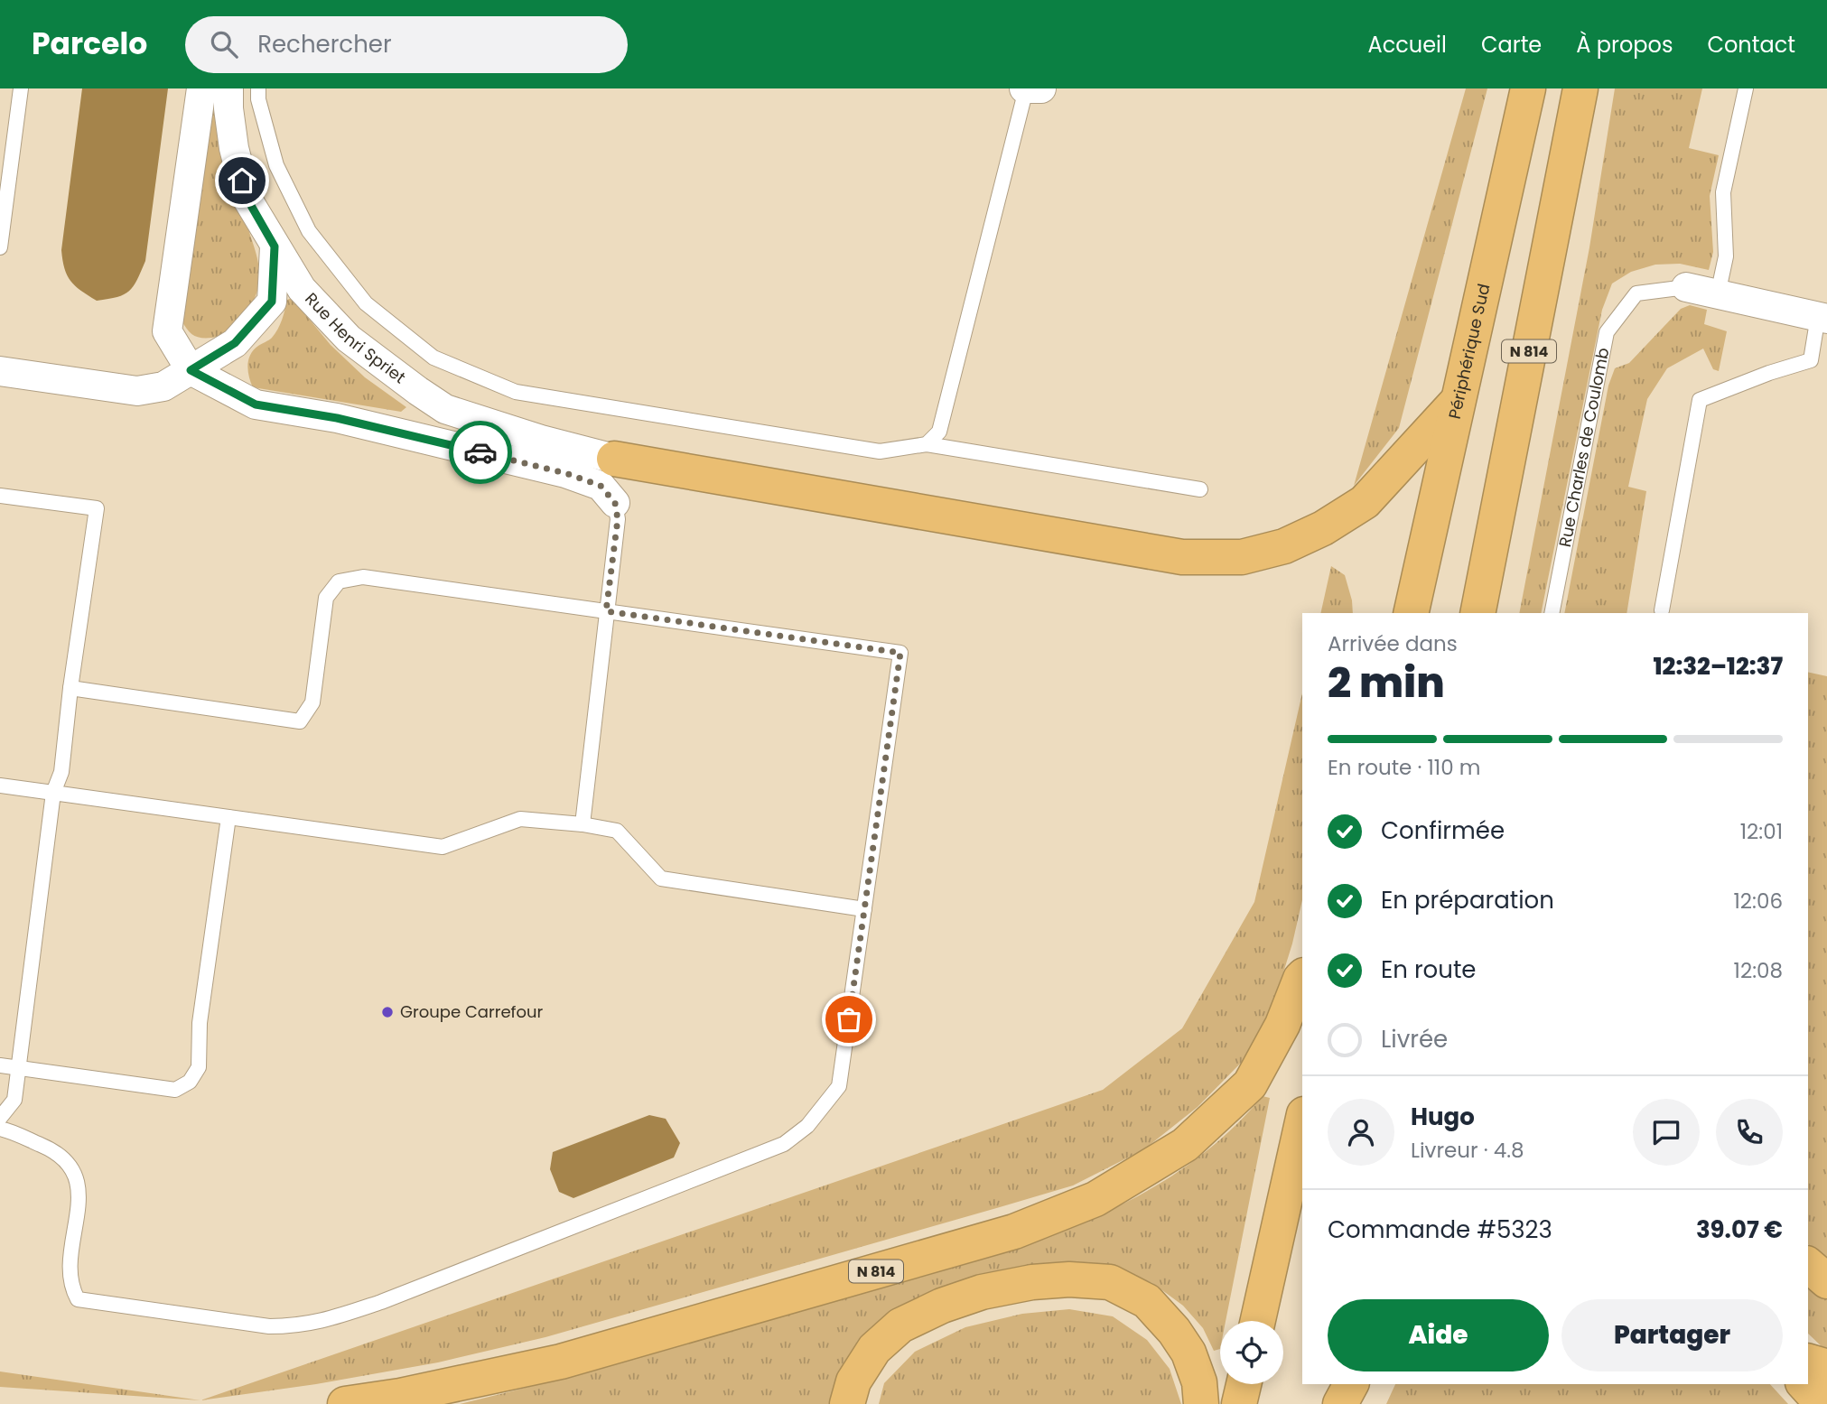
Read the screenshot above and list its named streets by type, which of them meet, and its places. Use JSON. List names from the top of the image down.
{
  "streets": {
    "highway": ["Périphérique Sud", "N 814"],
    "street": ["Rue Henri Spriet", "Rue Charles de Coulomb"]
  },
  "places": ["Groupe Carrefour"],
  "page": {
    "header": "Parcelo",
    "search": "Rechercher",
    "nav": [
      "Accueil",
      "Carte",
      "À propos",
      "Contact"
    ],
    "heading": ["2 min", "Arrivée dans", "12:32–12:37"],
    "panel": [
      "Hugo",
      "Livreur · 4.8",
      "Commande #5323",
      "39.07 €"
    ],
    "bar": "En route · 110 m",
    "list": [
      ["Confirmée", "12:01"],
      ["En préparation", "12:06"],
      ["En route", "12:08"],
      "Livrée"
    ],
    "buttons": ["Aide", "Partager"]
  }
}
